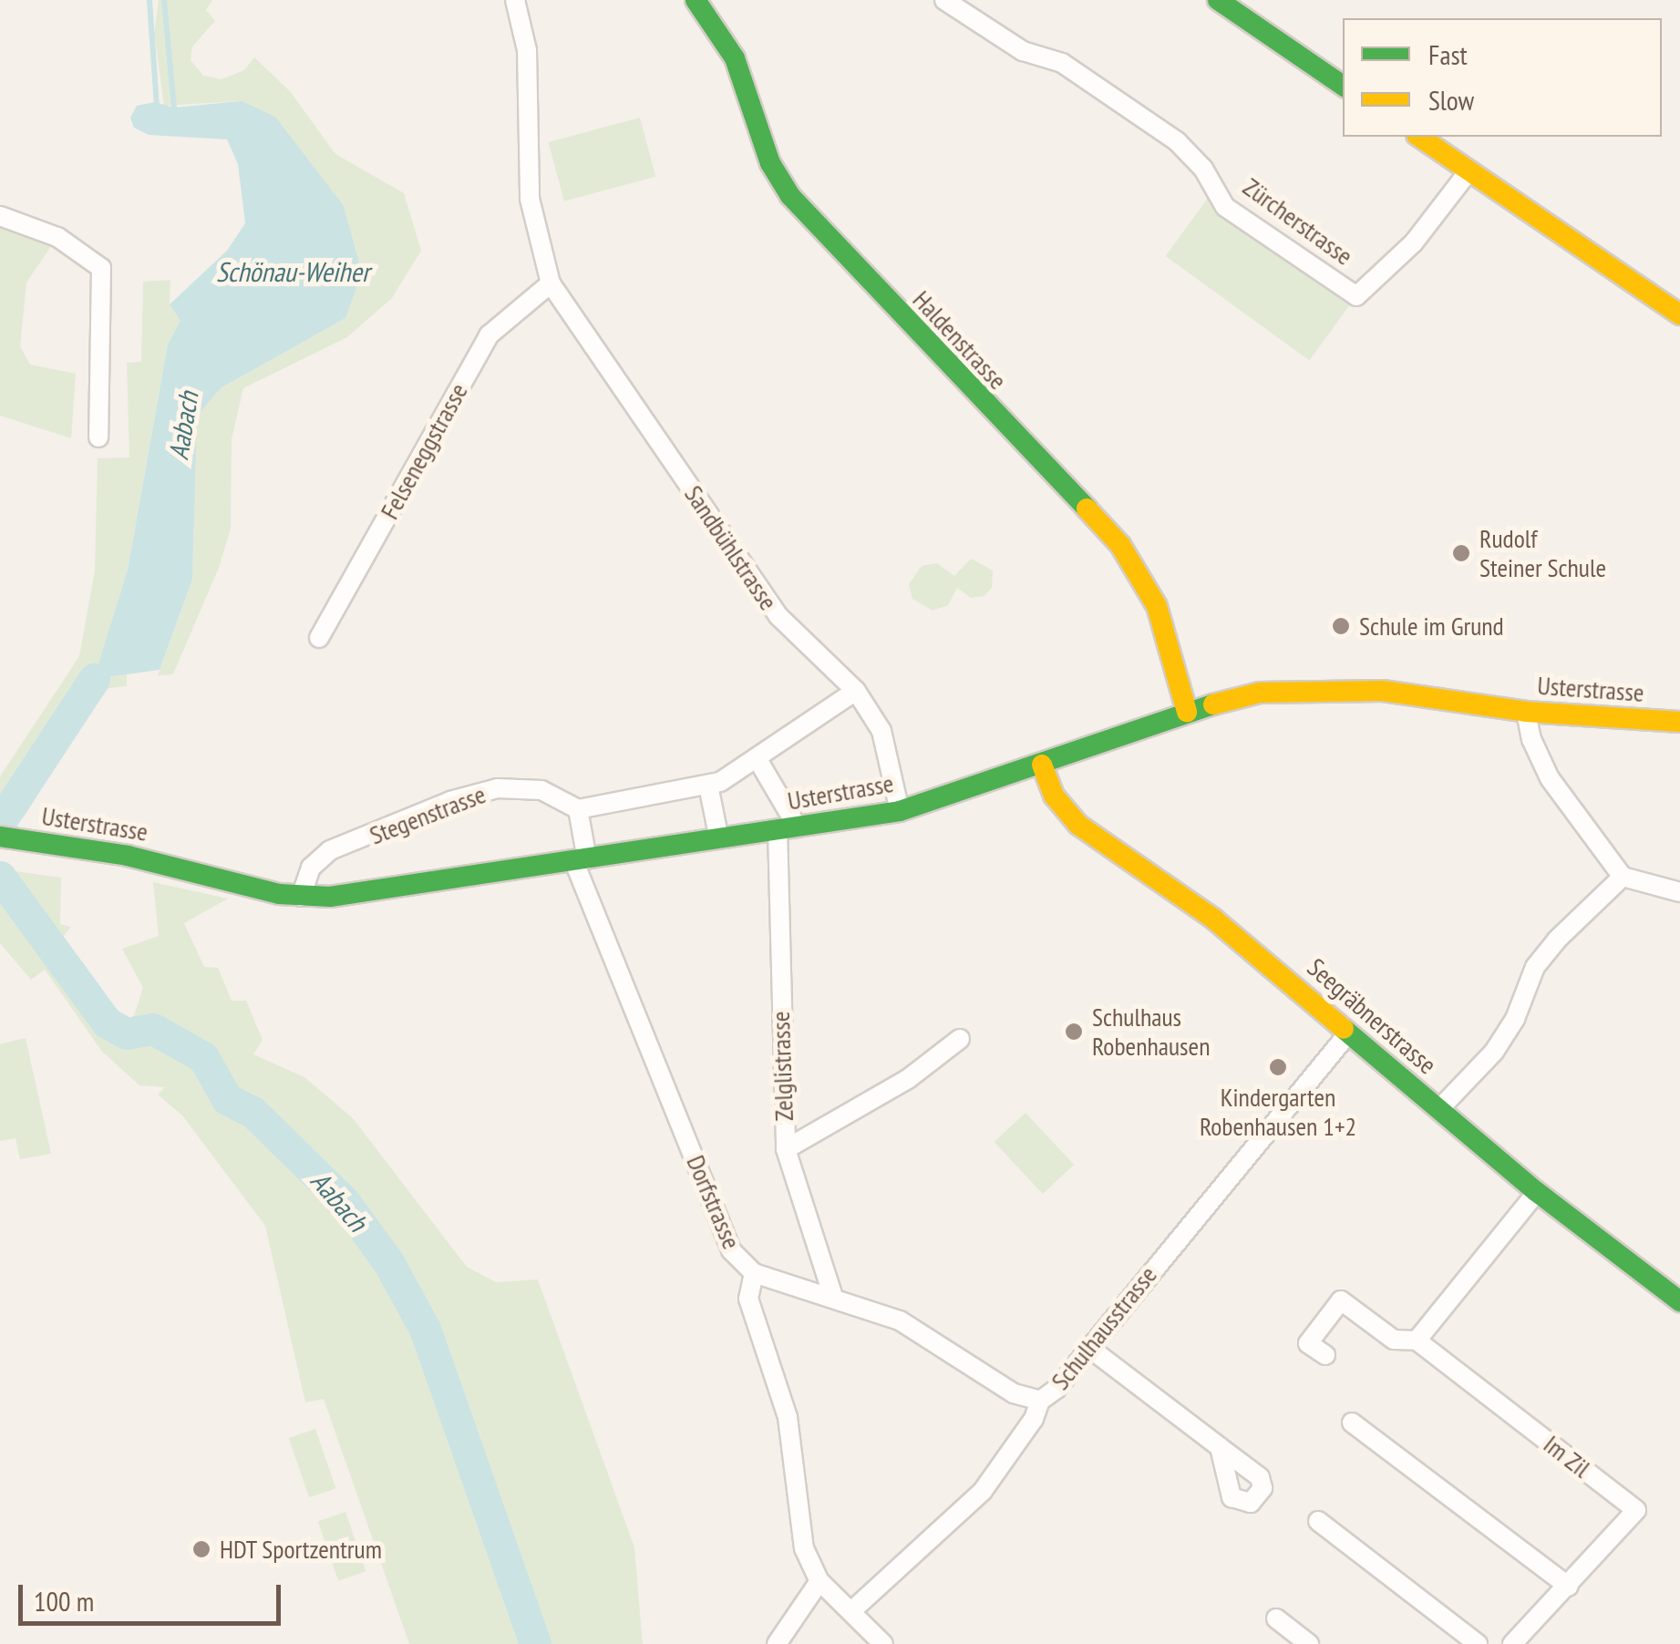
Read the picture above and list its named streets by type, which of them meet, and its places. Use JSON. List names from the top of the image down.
{
  "streets": {
    "main road": ["Haldenstrasse", "Usterstrasse", "Seegräbnerstrasse"],
    "street": [
      "Zürcherstrasse",
      "Felseneggstrasse",
      "Sandbühlstrasse",
      "Stegenstrasse",
      "Zelglistrasse",
      "Dorfstrasse",
      "Schulhausstrasse",
      "Im Zil"
    ]
  },
  "crossings": [
    ["Haldenstrasse", "Usterstrasse"],
    ["Felseneggstrasse", "Sandbühlstrasse"],
    ["Sandbühlstrasse", "Usterstrasse"],
    ["Usterstrasse", "Stegenstrasse"],
    ["Usterstrasse", "Seegräbnerstrasse"],
    ["Usterstrasse", "Zelglistrasse"],
    ["Usterstrasse", "Dorfstrasse"],
    ["Seegräbnerstrasse", "Schulhausstrasse"],
    ["Dorfstrasse", "Schulhausstrasse"]
  ],
  "water": ["Schönau-Weiher", "Aabach"],
  "places": [
    "Rudolf Steiner Schule",
    "Schule im Grund",
    "Schulhaus Robenhausen",
    "Kindergarten Robenhausen 1+2",
    "HDT Sportzentrum"
  ],
  "legend": ["Fast", "Slow"],
  "scale_bar": "100 m"
}
